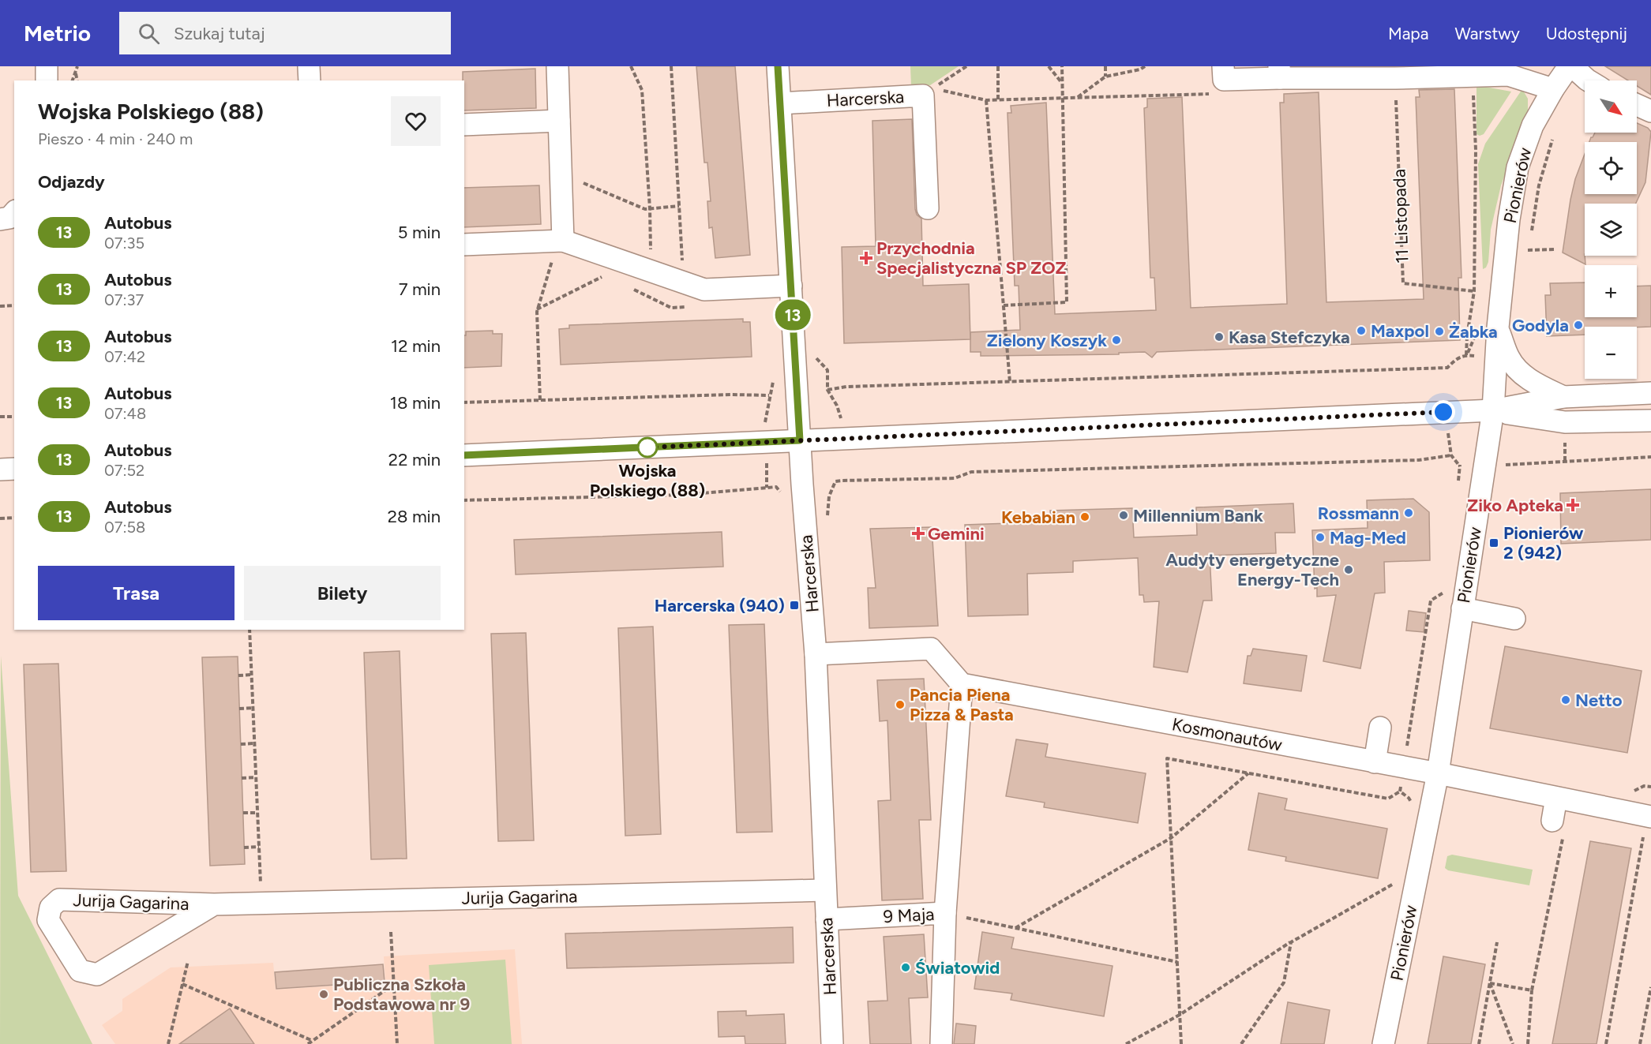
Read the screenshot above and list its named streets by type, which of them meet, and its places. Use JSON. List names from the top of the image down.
{
  "streets": {
    "street": [
      "Harcerska",
      "Pionierów",
      "Kosmonautów",
      "Jurija Gagarina",
      "9 Maja"
    ],
    "path": ["11 Listopada"]
  },
  "crossings": [
    ["Harcerska", "Jurija Gagarina"],
    ["Harcerska", "9 Maja"],
    ["Pionierów", "Kosmonautów"]
  ],
  "places": {
    "health": ["Przychodnia Specjalistyczna SP ZOZ", "Ziko Apteka", "Gemini"],
    "other": [
      "Godyla",
      "Maxpol",
      "Żabka",
      "Kasa Stefczyka",
      "Zielony Koszyk",
      "Wojska Polskiego (88)",
      "Rossmann",
      "Millennium Bank",
      "Kebabian",
      "Mag-Med",
      "Audyty energetyczne Energy-Tech",
      "Netto",
      "Pancia Piena Pizza & Pasta",
      "Światowid",
      "Publiczna Szkoła Podstawowa nr 9"
    ],
    "transit": ["Pionierów 2 (942)", "Harcerska (940)"]
  },
  "lines": ["bus line 13"],
  "north": "bottom right",
  "page": {
    "header": "Metrio",
    "search": "Szukaj tutaj",
    "nav": ["Mapa", "Warstwy", "Udostępnij"],
    "on_map": "13",
    "map_buttons": ["+", "−"],
    "heading": [
      ["Wojska Polskiego (88)", "Pieszo · 4 min · 240 m"],
      "Odjazdy"
    ],
    "list": [
      {
        "mark": "13",
        "name": "Autobus",
        "note": "07:35",
        "value": "5 min"
      },
      {
        "mark": "13",
        "name": "Autobus",
        "note": "07:37",
        "value": "7 min"
      },
      {
        "mark": "13",
        "name": "Autobus",
        "note": "07:42",
        "value": "12 min"
      },
      {
        "mark": "13",
        "name": "Autobus",
        "note": "07:48",
        "value": "18 min"
      },
      {
        "mark": "13",
        "name": "Autobus",
        "note": "07:52",
        "value": "22 min"
      },
      {
        "mark": "13",
        "name": "Autobus",
        "note": "07:58",
        "value": "28 min"
      }
    ],
    "buttons": ["Trasa", "Bilety"]
  }
}
